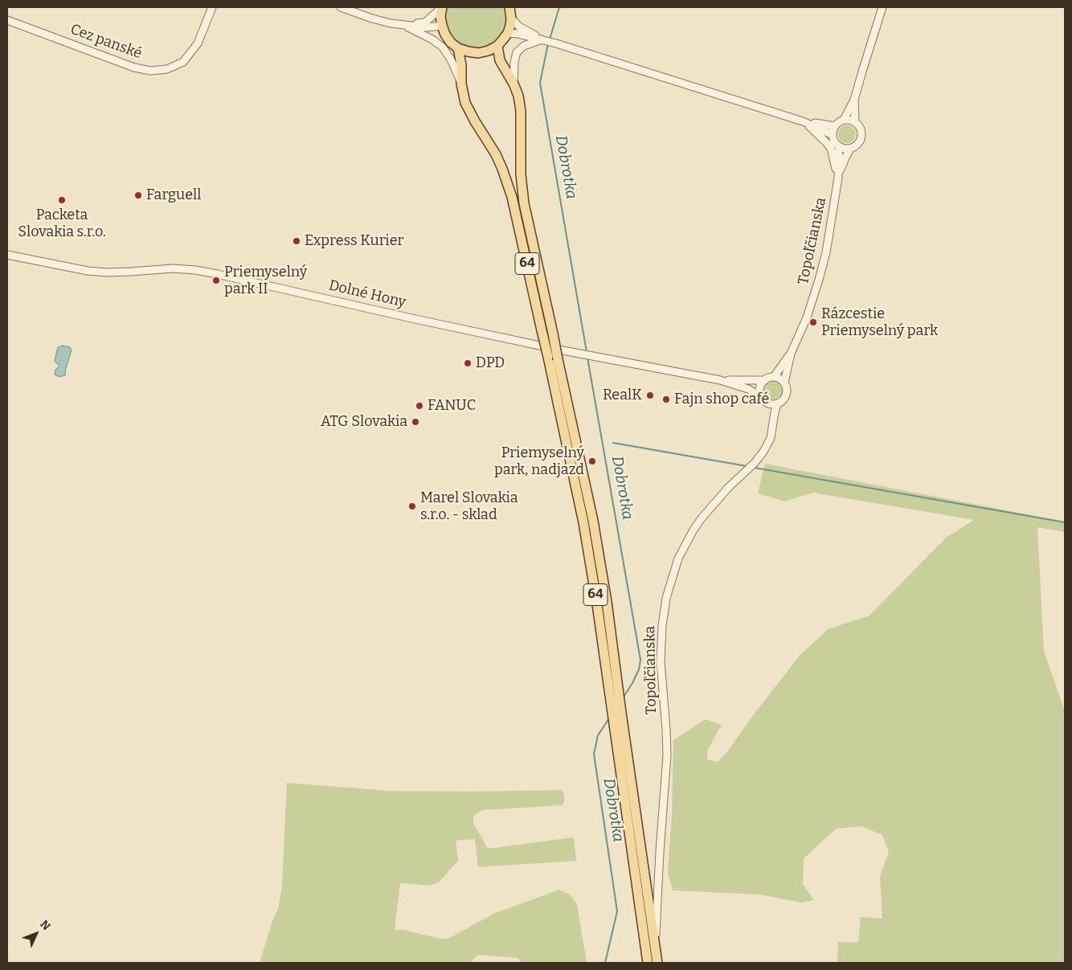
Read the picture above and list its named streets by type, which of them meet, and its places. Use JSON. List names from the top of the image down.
{
  "streets": {
    "main road": ["64"],
    "street": ["Cez panské", "Topoľčianska", "Dolné Hony"]
  },
  "crossings": [
    ["Topoľčianska", "64"],
    ["Topoľčianska", "Dolné Hony"]
  ],
  "water": ["Dobrotka"],
  "places": [
    "Farguell",
    "Packeta Slovakia s.r.o.",
    "Express Kurier",
    "Priemyselný park II",
    "Rázcestie Priemyselný park",
    "DPD",
    "RealK",
    "Fajn shop café",
    "FANUC",
    "ATG Slovakia",
    "Priemyselný park, nadjazd",
    "Marel Slovakia s.r.o. - sklad"
  ],
  "north": "top right"
}
